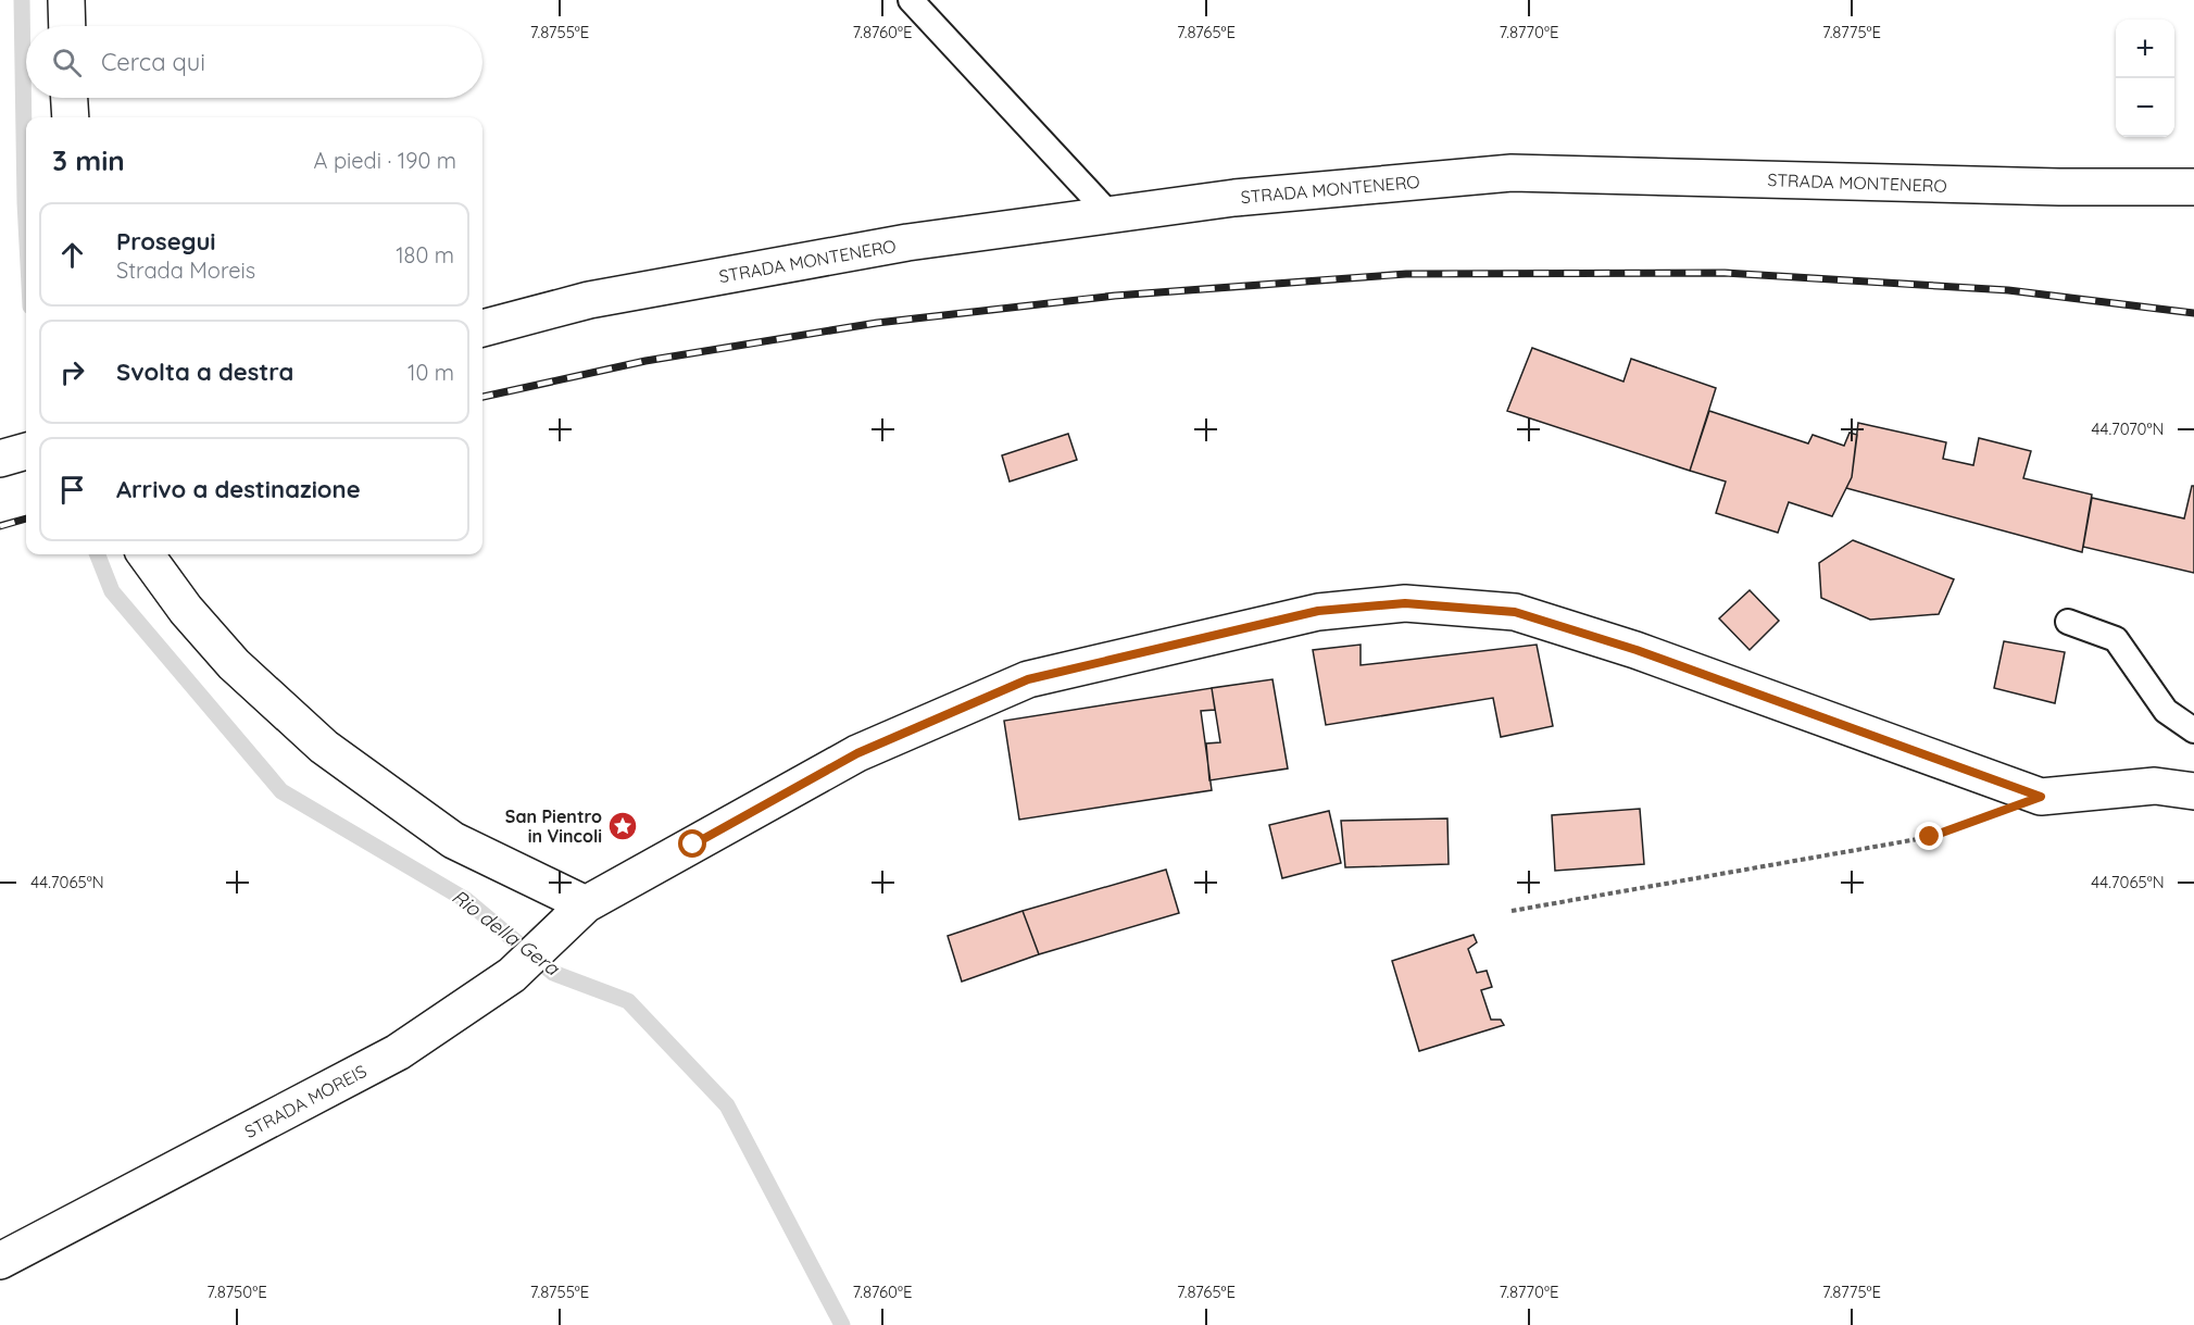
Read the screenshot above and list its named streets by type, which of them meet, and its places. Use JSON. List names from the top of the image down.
{
  "streets": {
    "street": ["STRADA MONTENERO", "STRADA MOREIS"]
  },
  "water": ["Rio della Gera"],
  "places": {
    "place": ["San Pientro in Vincoli"]
  },
  "page": {
    "map_buttons": ["+", "−"],
    "search": "Cerca qui",
    "heading": ["3 min", "A piedi · 190 m"],
    "list": [
      ["Prosegui", "Strada Moreis", "180 m"],
      ["Svolta a destra", "10 m"],
      "Arrivo a destinazione"
    ]
  },
  "coordinates": [
    "7.8755°E",
    "7.8760°E",
    "7.8765°E",
    "7.8770°E",
    "7.8775°E",
    "44.7070°N",
    "44.7065°N",
    "7.8750°E"
  ]
}
